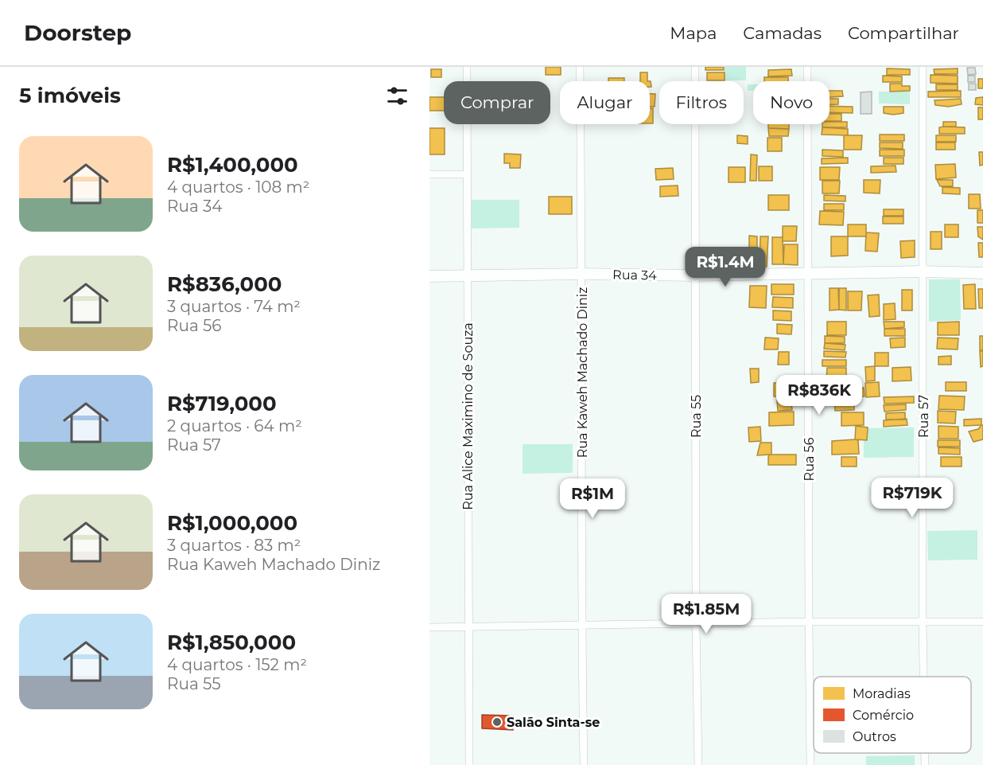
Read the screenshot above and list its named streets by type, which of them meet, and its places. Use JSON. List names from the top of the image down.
{
  "streets": {
    "street": [
      "Rua 34",
      "Rua Kaweh Machado Diniz",
      "Rua Alice Maximino de Souza",
      "Rua 55",
      "Rua 57",
      "Rua 56"
    ]
  },
  "crossings": [
    ["Rua 34", "Rua Kaweh Machado Diniz"],
    ["Rua 34", "Rua Alice Maximino de Souza"],
    ["Rua 34", "Rua 55"],
    ["Rua 34", "Rua 57"],
    ["Rua 34", "Rua 56"]
  ],
  "places": ["Salão Sinta-se"],
  "legend": ["Moradias", "Comércio", "Outros"],
  "page": {
    "header": "Doorstep",
    "nav": ["Mapa", "Camadas", "Compartilhar"],
    "heading": "5 imóveis",
    "chip": [
      "Comprar",
      "Alugar",
      "Filtros",
      "Novo"
    ],
    "list": [
      {
        "name": "R$1,400,000",
        "note": "4 quartos · 108 m² · Rua 34"
      },
      {
        "name": "R$836,000",
        "note": "3 quartos · 74 m² · Rua 56"
      },
      {
        "name": "R$719,000",
        "note": "2 quartos · 64 m² · Rua 57"
      },
      {
        "name": "R$1,000,000",
        "note": "3 quartos · 83 m² · Rua Kaweh Machado Diniz"
      },
      {
        "name": "R$1,850,000",
        "note": "4 quartos · 152 m² · Rua 55"
      }
    ],
    "price": [
      "R$1.4M",
      "R$836K",
      "R$719K",
      "R$1M",
      "R$1.85M"
    ]
  }
}
